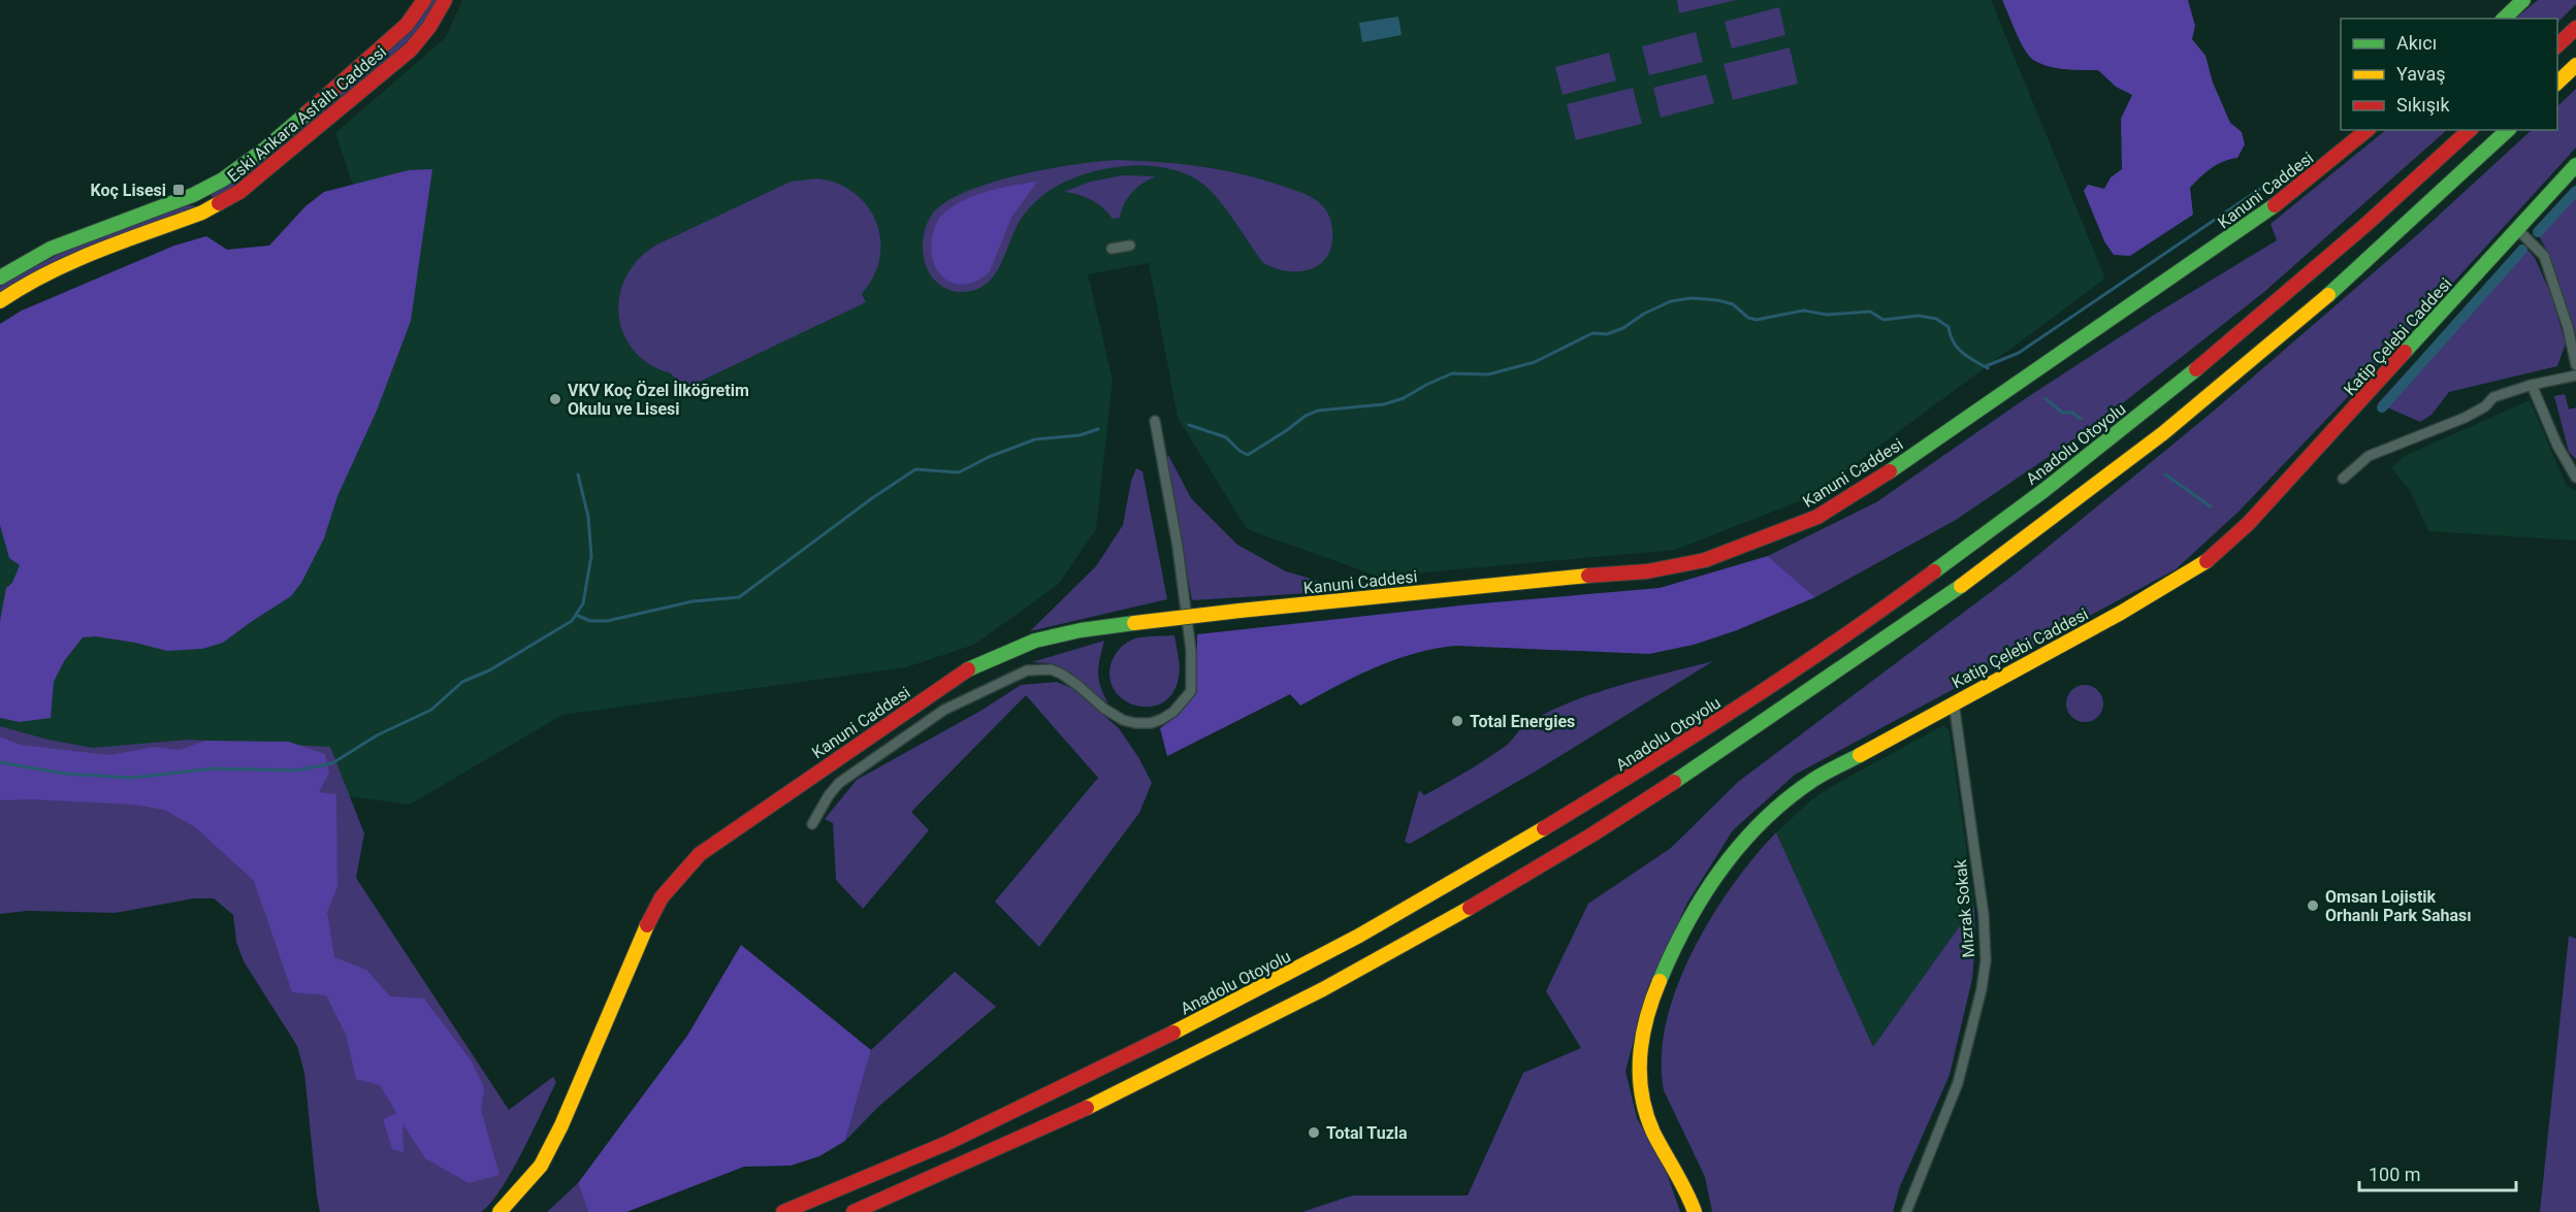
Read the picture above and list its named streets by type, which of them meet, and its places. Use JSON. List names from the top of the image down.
{
  "streets": {
    "main road": [
      "Eski Ankara Asfaltı Caddesi",
      "Kanuni Caddesi",
      "Katip Çelebi Caddesi",
      "Anadolu Otoyolu"
    ],
    "street": ["Mızrak Sokak"]
  },
  "crossings": [
    ["Katip Çelebi Caddesi", "Mızrak Sokak"]
  ],
  "places": {
    "transit": ["Koç Lisesi"],
    "other": [
      "VKV Koç Özel İlköğretim Okulu ve Lisesi",
      "Total Energies",
      "Omsan Lojistik Orhanlı Park Sahası",
      "Total Tuzla"
    ]
  },
  "legend": ["Akıcı", "Yavaş", "Sıkışık"],
  "scale_bar": "100 m"
}
